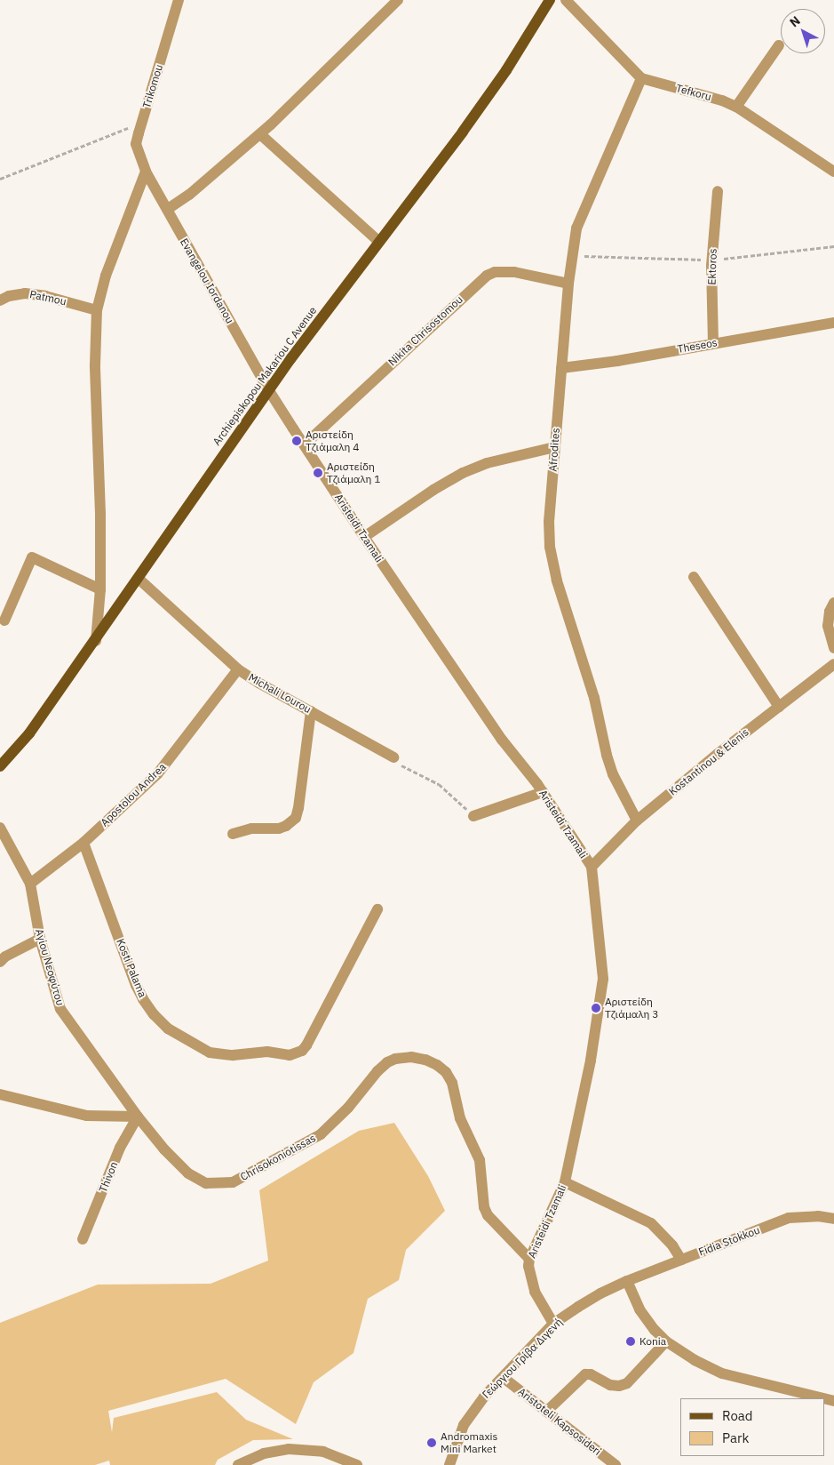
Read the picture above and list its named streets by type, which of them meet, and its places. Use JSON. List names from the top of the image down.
{
  "streets": {
    "main road": ["Archiepiskopou Makariou C Avenue"],
    "street": [
      "Trikomou",
      "Tefkoru",
      "Ektoros",
      "Evangelou Iordanou",
      "Patmou",
      "Nikita Chrisostomou",
      "Theseos",
      "Afrodites",
      "Aristeidi Tzamali",
      "Michali Lourou",
      "Kostantinou & Elenis",
      "Apostolou Andrea",
      "Αγίου Νεοφύτου",
      "Kosti Palama",
      "Chrisokoniotissas",
      "Thivon",
      "Fidia Stokkou",
      "Γεώργιου Γρίβα Διγενή",
      "Aristoteli Kapsosideri"
    ]
  },
  "crossings": [
    ["Trikomou", "Evangelou Iordanou"],
    ["Tefkoru", "Afrodites"],
    ["Ektoros", "Theseos"],
    ["Evangelou Iordanou", "Archiepiskopou Makariou C Avenue"],
    ["Evangelou Iordanou", "Aristeidi Tzamali"],
    ["Nikita Chrisostomou", "Afrodites"],
    ["Nikita Chrisostomou", "Aristeidi Tzamali"],
    ["Theseos", "Afrodites"],
    ["Archiepiskopou Makariou C Avenue", "Aristeidi Tzamali"],
    ["Archiepiskopou Makariou C Avenue", "Michali Lourou"],
    ["Afrodites", "Kostantinou & Elenis"],
    ["Aristeidi Tzamali", "Kostantinou & Elenis"],
    ["Aristeidi Tzamali", "Chrisokoniotissas"],
    ["Aristeidi Tzamali", "Γεώργιου Γρίβα Διγενή"],
    ["Michali Lourou", "Apostolou Andrea"],
    ["Apostolou Andrea", "Αγίου Νεοφύτου"],
    ["Apostolou Andrea", "Kosti Palama"],
    ["Αγίου Νεοφύτου", "Chrisokoniotissas"],
    ["Αγίου Νεοφύτου", "Thivon"],
    ["Chrisokoniotissas", "Thivon"],
    ["Fidia Stokkou", "Γεώργιου Γρίβα Διγενή"],
    ["Γεώργιου Γρίβα Διγενή", "Aristoteli Kapsosideri"]
  ],
  "places": [
    "Αριστείδη Τζιάμαλη 4",
    "Αριστείδη Τζιάμαλη 1",
    "Αριστείδη Τζιάμαλη 3",
    "Konia",
    "Andromaxis Mini Market"
  ],
  "legend": ["Road", "Park"],
  "north": "top left"
}
